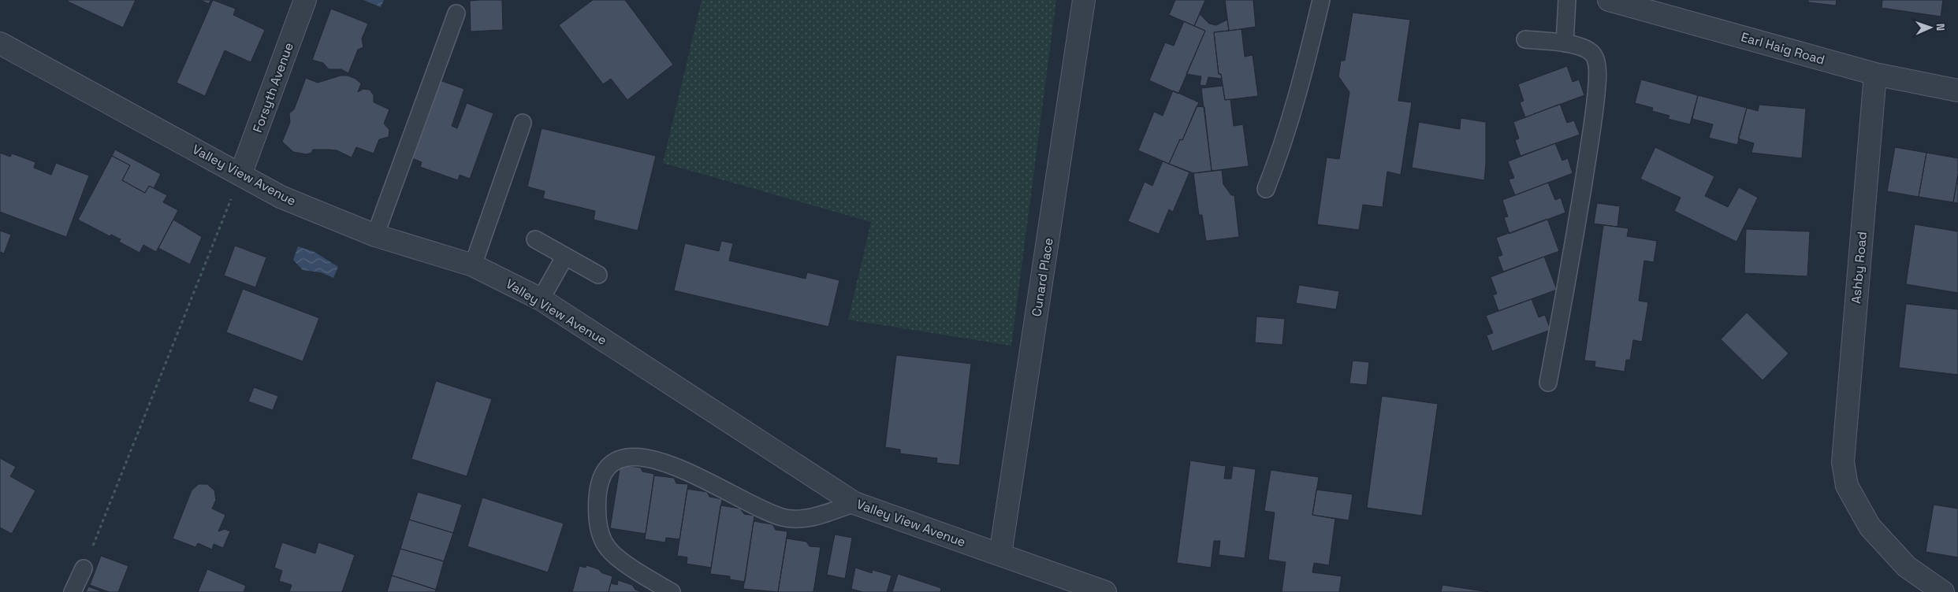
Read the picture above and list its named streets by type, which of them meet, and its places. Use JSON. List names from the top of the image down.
{
  "streets": {
    "street": [
      "Earl Haig Road",
      "Forsyth Avenue",
      "Valley View Avenue",
      "Ashby Road",
      "Cunard Place"
    ]
  },
  "crossings": [
    ["Earl Haig Road", "Ashby Road"],
    ["Forsyth Avenue", "Valley View Avenue"],
    ["Valley View Avenue", "Cunard Place"]
  ],
  "north": "right"
}
